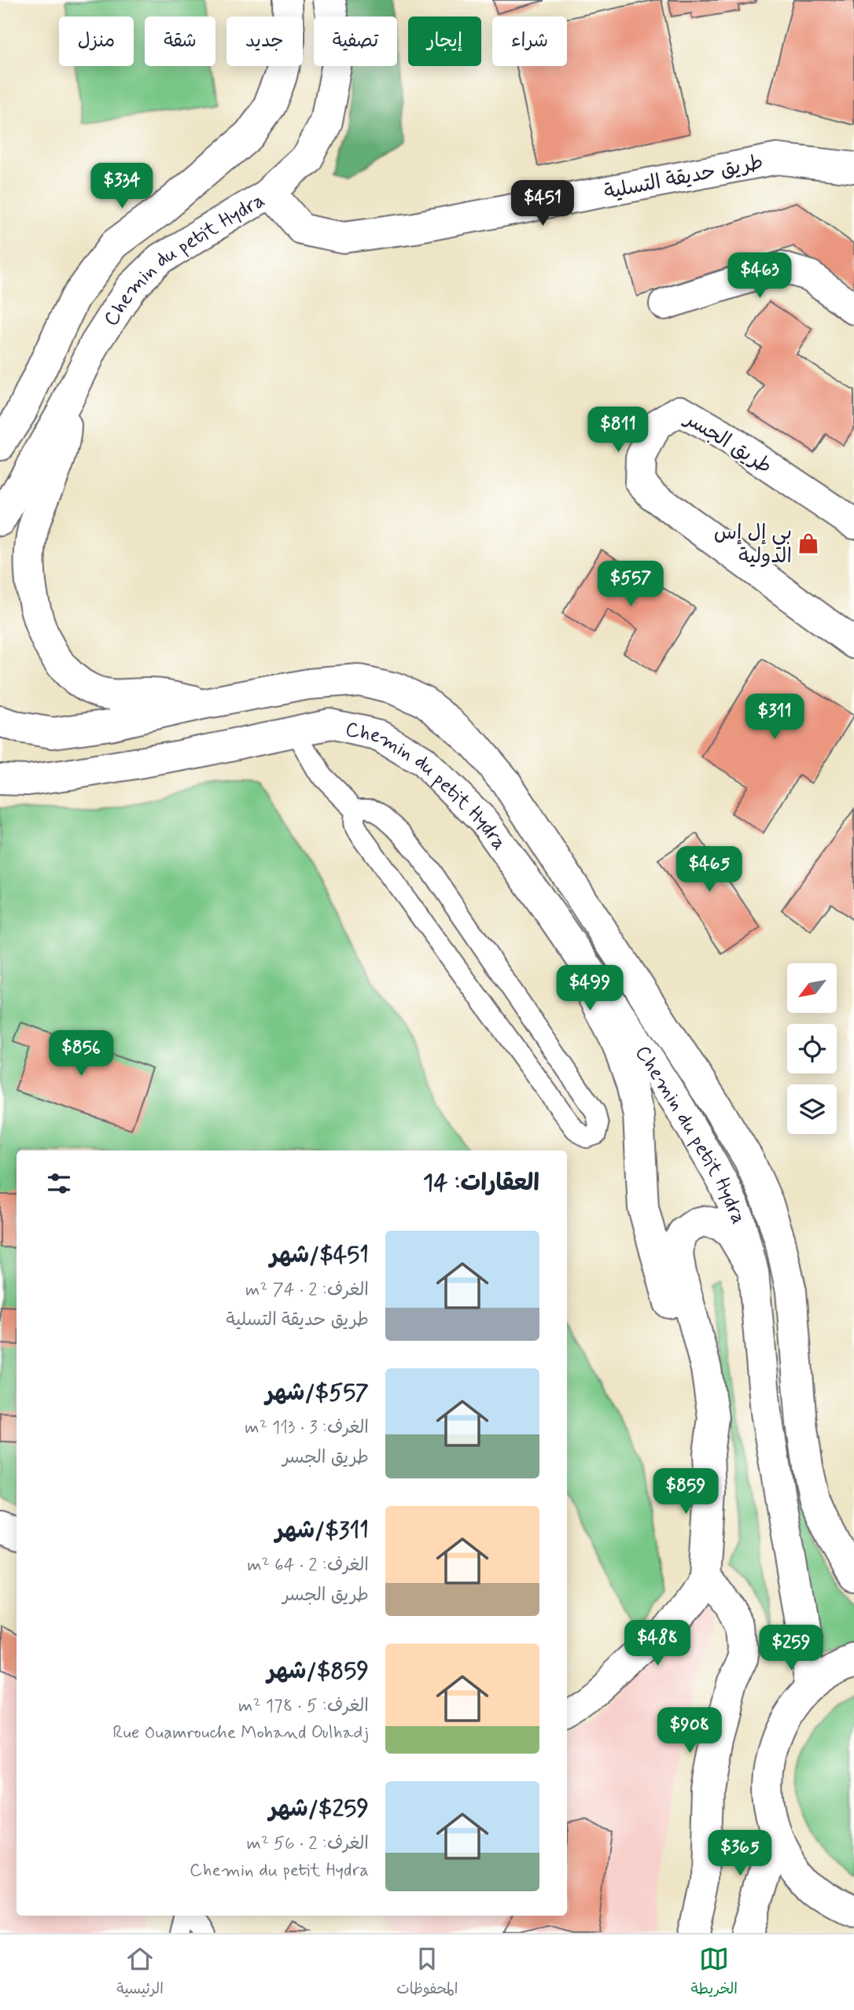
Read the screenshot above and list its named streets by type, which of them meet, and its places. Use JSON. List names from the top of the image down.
{
  "streets": {
    "main road": ["طريق حديقة التسلية", "Chemin du petit Hydra", "طريق الجسر"]
  },
  "crossings": [
    ["طريق حديقة التسلية", "Chemin du petit Hydra"]
  ],
  "places": {
    "shop": ["بي إل إس الدولية"]
  },
  "north": "bottom left",
  "page": {
    "chip": [
      "شراء",
      "إيجار",
      "تصفية",
      "جديد",
      "شقة",
      "منزل"
    ],
    "price": [
      "$334",
      "$451",
      "$463",
      "$811",
      "$557",
      "$311",
      "$465",
      "$499",
      "$856",
      "$859",
      "$488",
      "$259",
      "$908",
      "$365"
    ],
    "heading": "العقارات: 14",
    "list": [
      {
        "name": "$451/شهر",
        "note": "الغرف: 2 · 74 m² · طريق حديقة التسلية"
      },
      {
        "name": "$557/شهر",
        "note": "الغرف: 3 · 113 m² · طريق الجسر"
      },
      {
        "name": "$311/شهر",
        "note": "الغرف: 2 · 64 m² · طريق الجسر"
      },
      {
        "name": "$859/شهر",
        "note": "الغرف: 5 · 178 m² · Rue Ouamrouche Mohand Oulhadj"
      },
      {
        "name": "$259/شهر",
        "note": "الغرف: 2 · 56 m² · Chemin du petit Hydra"
      }
    ],
    "tabs": ["الخريطة", "المحفوظات", "الرئيسية"]
  }
}
